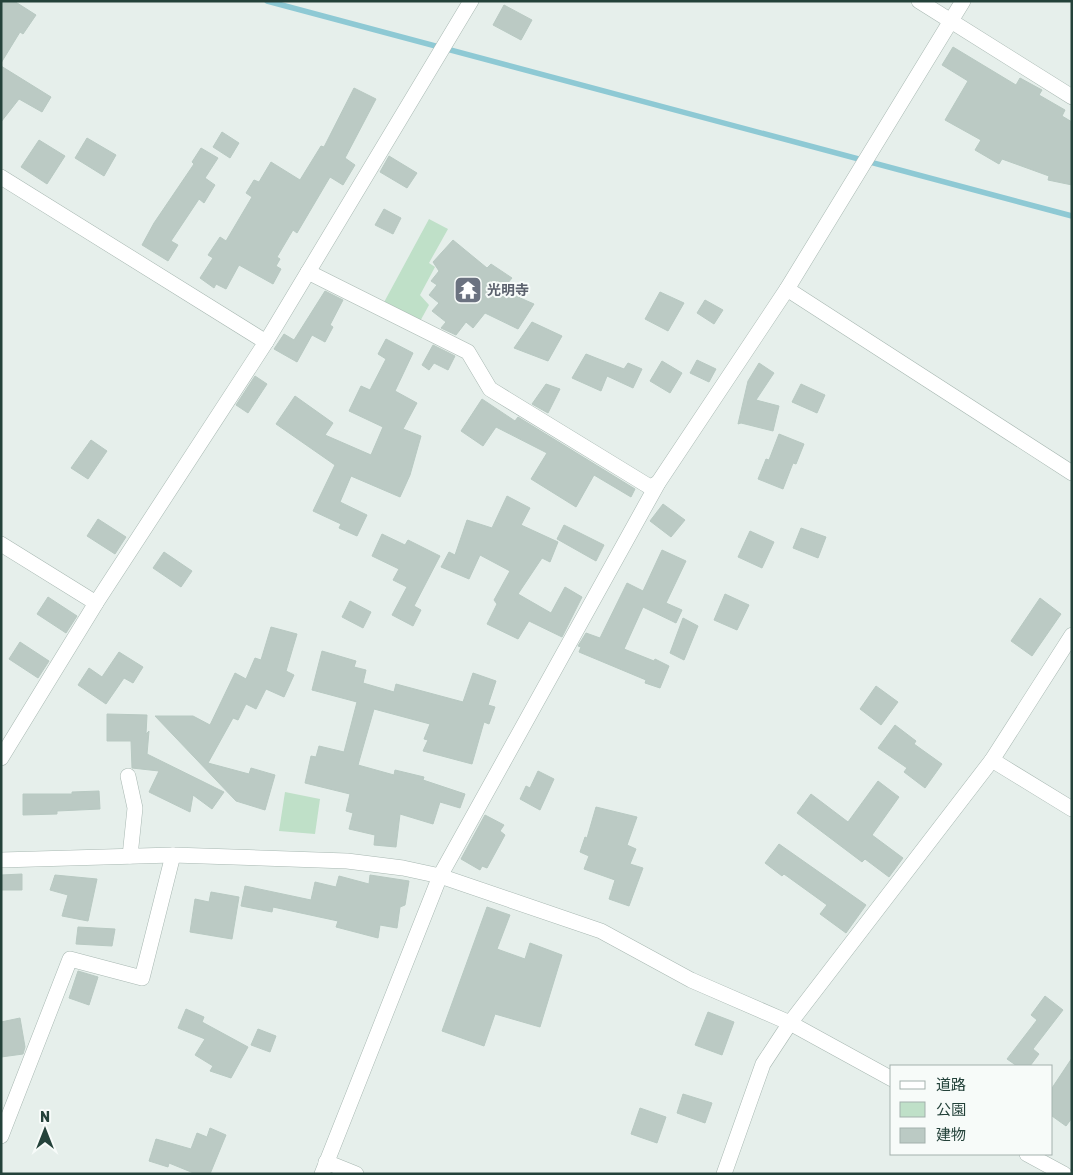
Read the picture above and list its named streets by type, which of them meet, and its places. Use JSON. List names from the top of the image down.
{
  "places": {
    "temple": ["光明寺"]
  },
  "legend": ["道路", "公園", "建物"],
  "north": "top"
}
